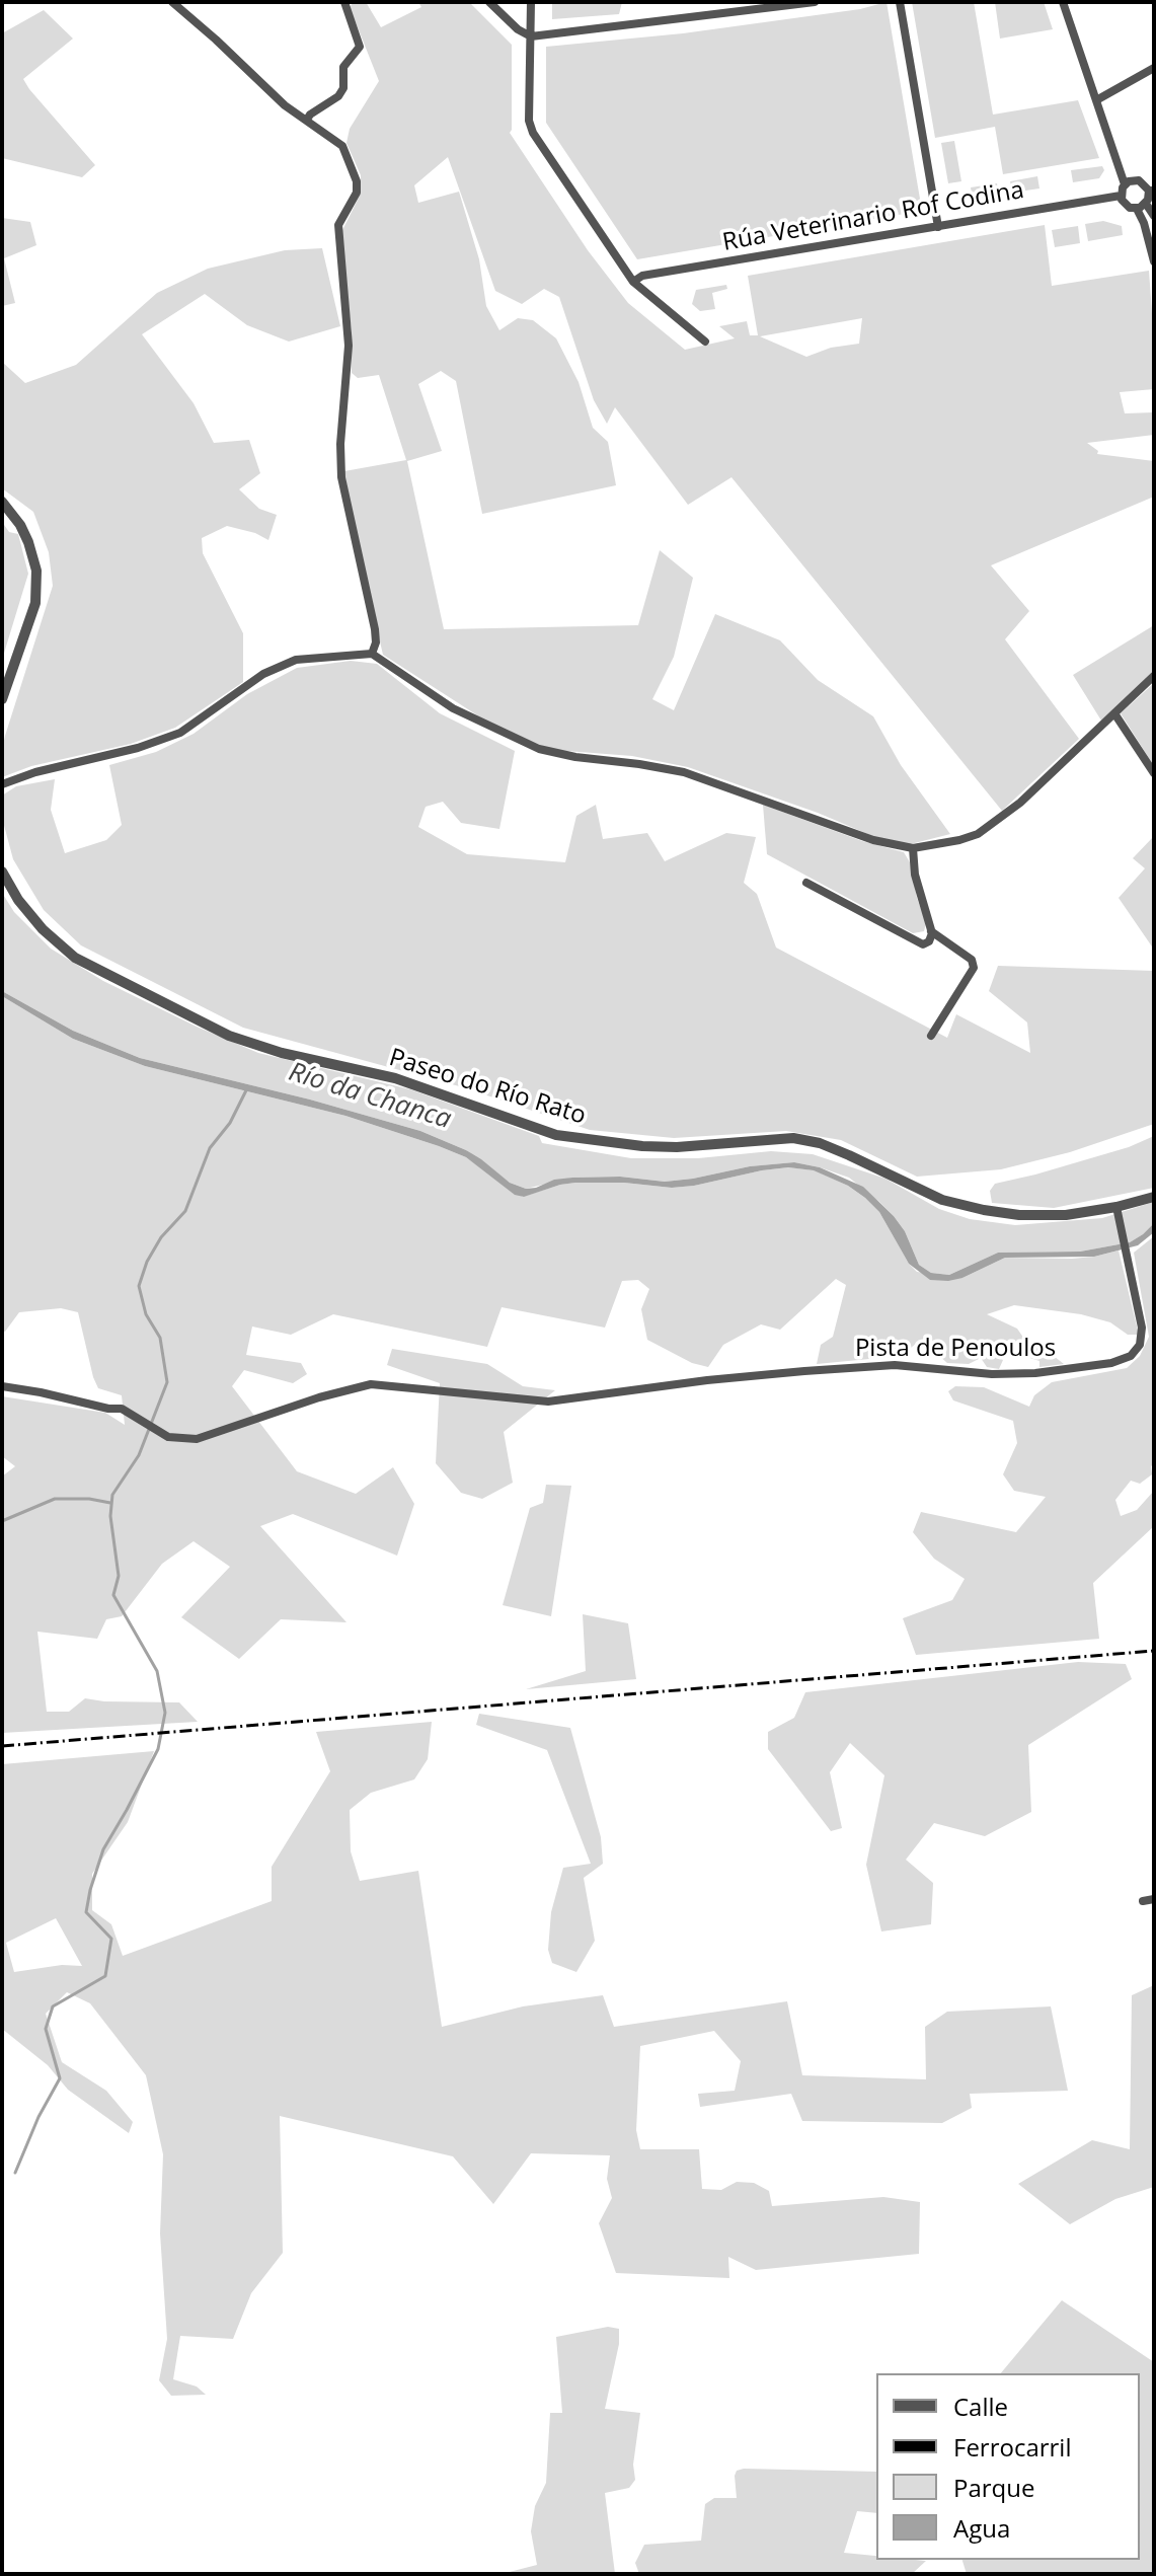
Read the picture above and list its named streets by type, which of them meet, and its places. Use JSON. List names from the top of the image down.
{
  "streets": {
    "street": ["Rúa Veterinario Rof Codina", "Paseo do Río Rato", "Pista de Penoulos"]
  },
  "crossings": [
    ["Paseo do Río Rato", "Pista de Penoulos"]
  ],
  "water": ["Río da Chanca"],
  "legend": [
    "Calle",
    "Ferrocarril",
    "Parque",
    "Agua"
  ]
}
